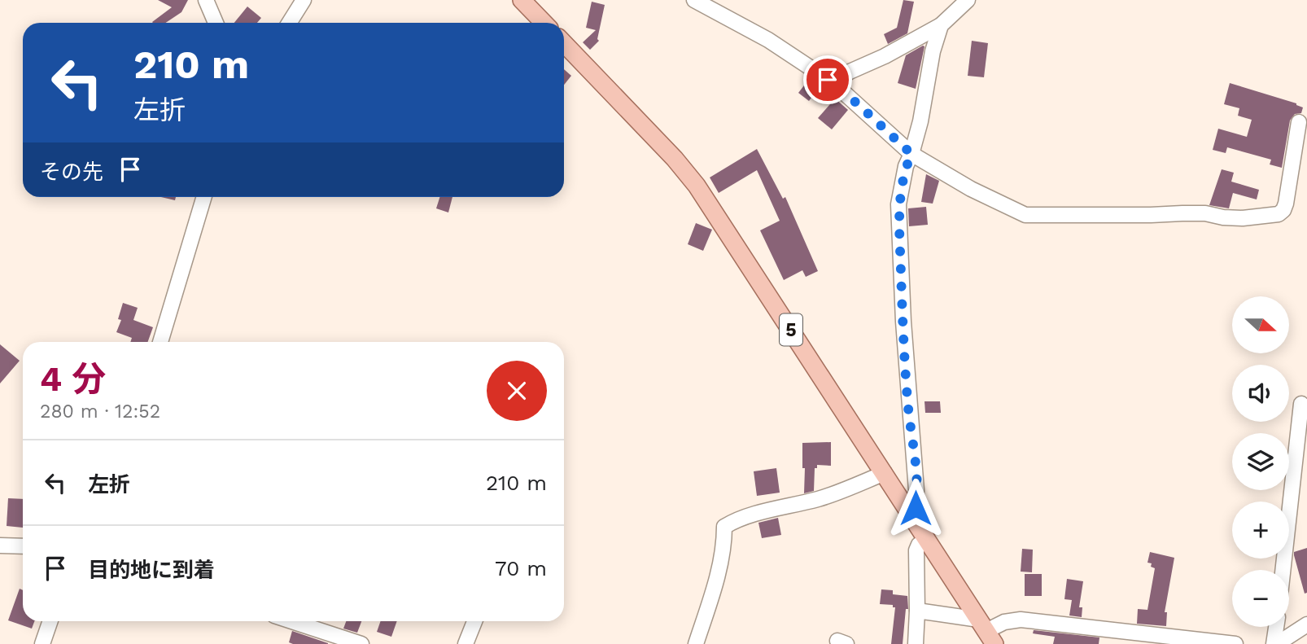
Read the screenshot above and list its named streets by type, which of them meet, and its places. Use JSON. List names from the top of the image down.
{
  "streets": {
    "main road": ["5"]
  },
  "north": "right",
  "page": {
    "turn": ["210 m", "左折"],
    "then": "その先",
    "map_buttons": ["+", "−"],
    "heading": ["4 分", "280 m · 12:52"],
    "list": [
      {
        "name": "左折",
        "value": "210 m"
      },
      {
        "name": "目的地に到着",
        "value": "70 m"
      }
    ]
  }
}
